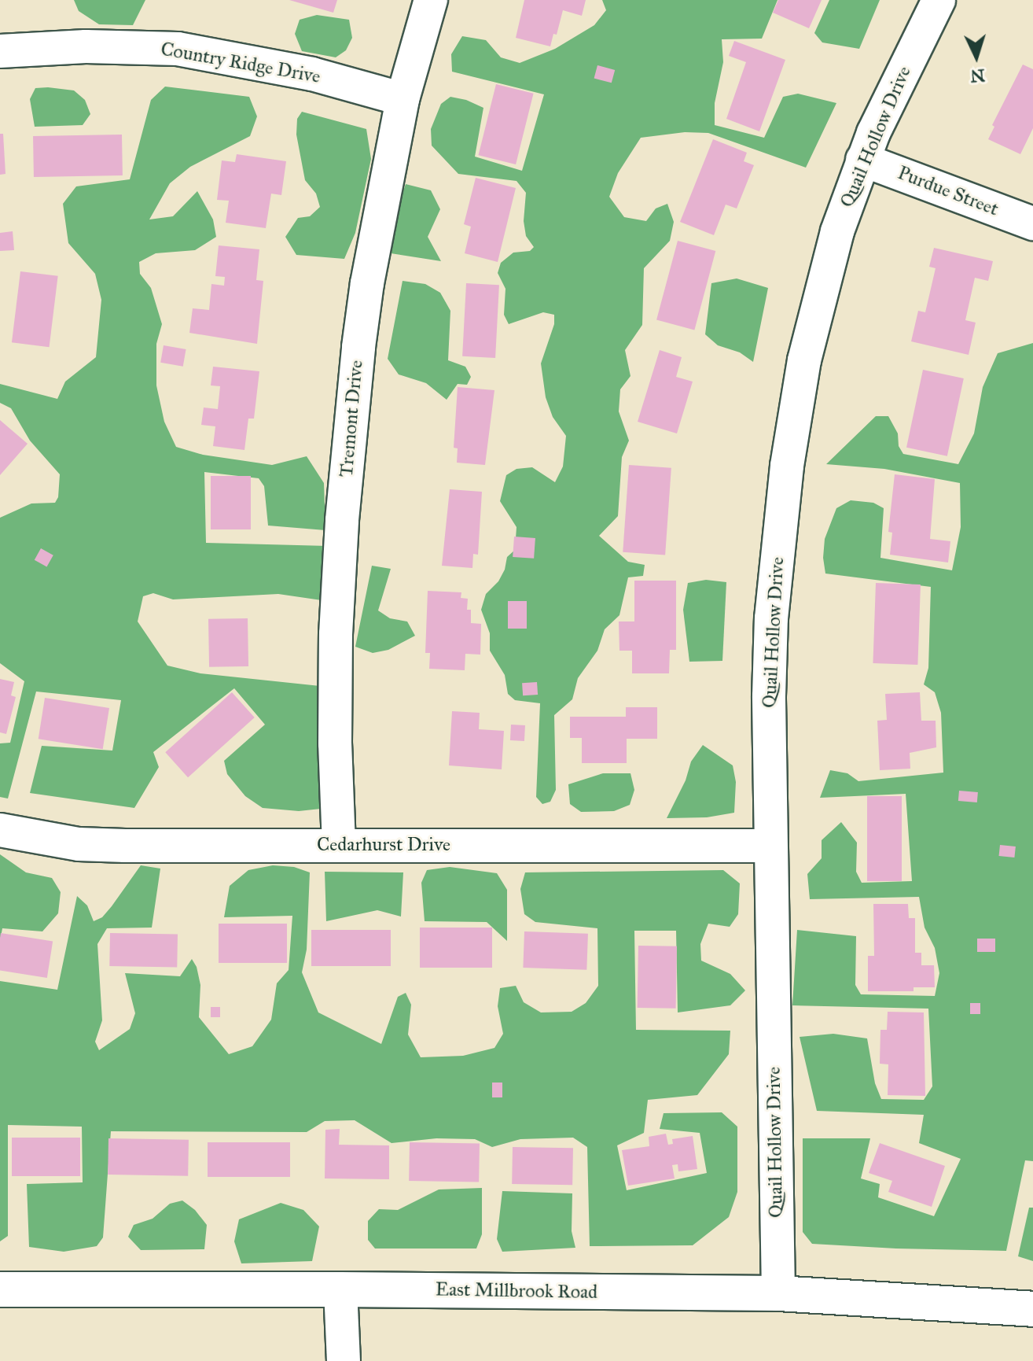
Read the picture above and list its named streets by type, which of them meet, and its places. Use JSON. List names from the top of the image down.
{
  "streets": {
    "main road": ["East Millbrook Road"],
    "street": [
      "Country Ridge Drive",
      "Quail Hollow Drive",
      "Purdue Street",
      "Tremont Drive",
      "Cedarhurst Drive"
    ]
  },
  "crossings": [
    ["Country Ridge Drive", "Tremont Drive"],
    ["Quail Hollow Drive", "Purdue Street"],
    ["Quail Hollow Drive", "Cedarhurst Drive"],
    ["Quail Hollow Drive", "East Millbrook Road"],
    ["Tremont Drive", "Cedarhurst Drive"]
  ],
  "north": "bottom"
}
